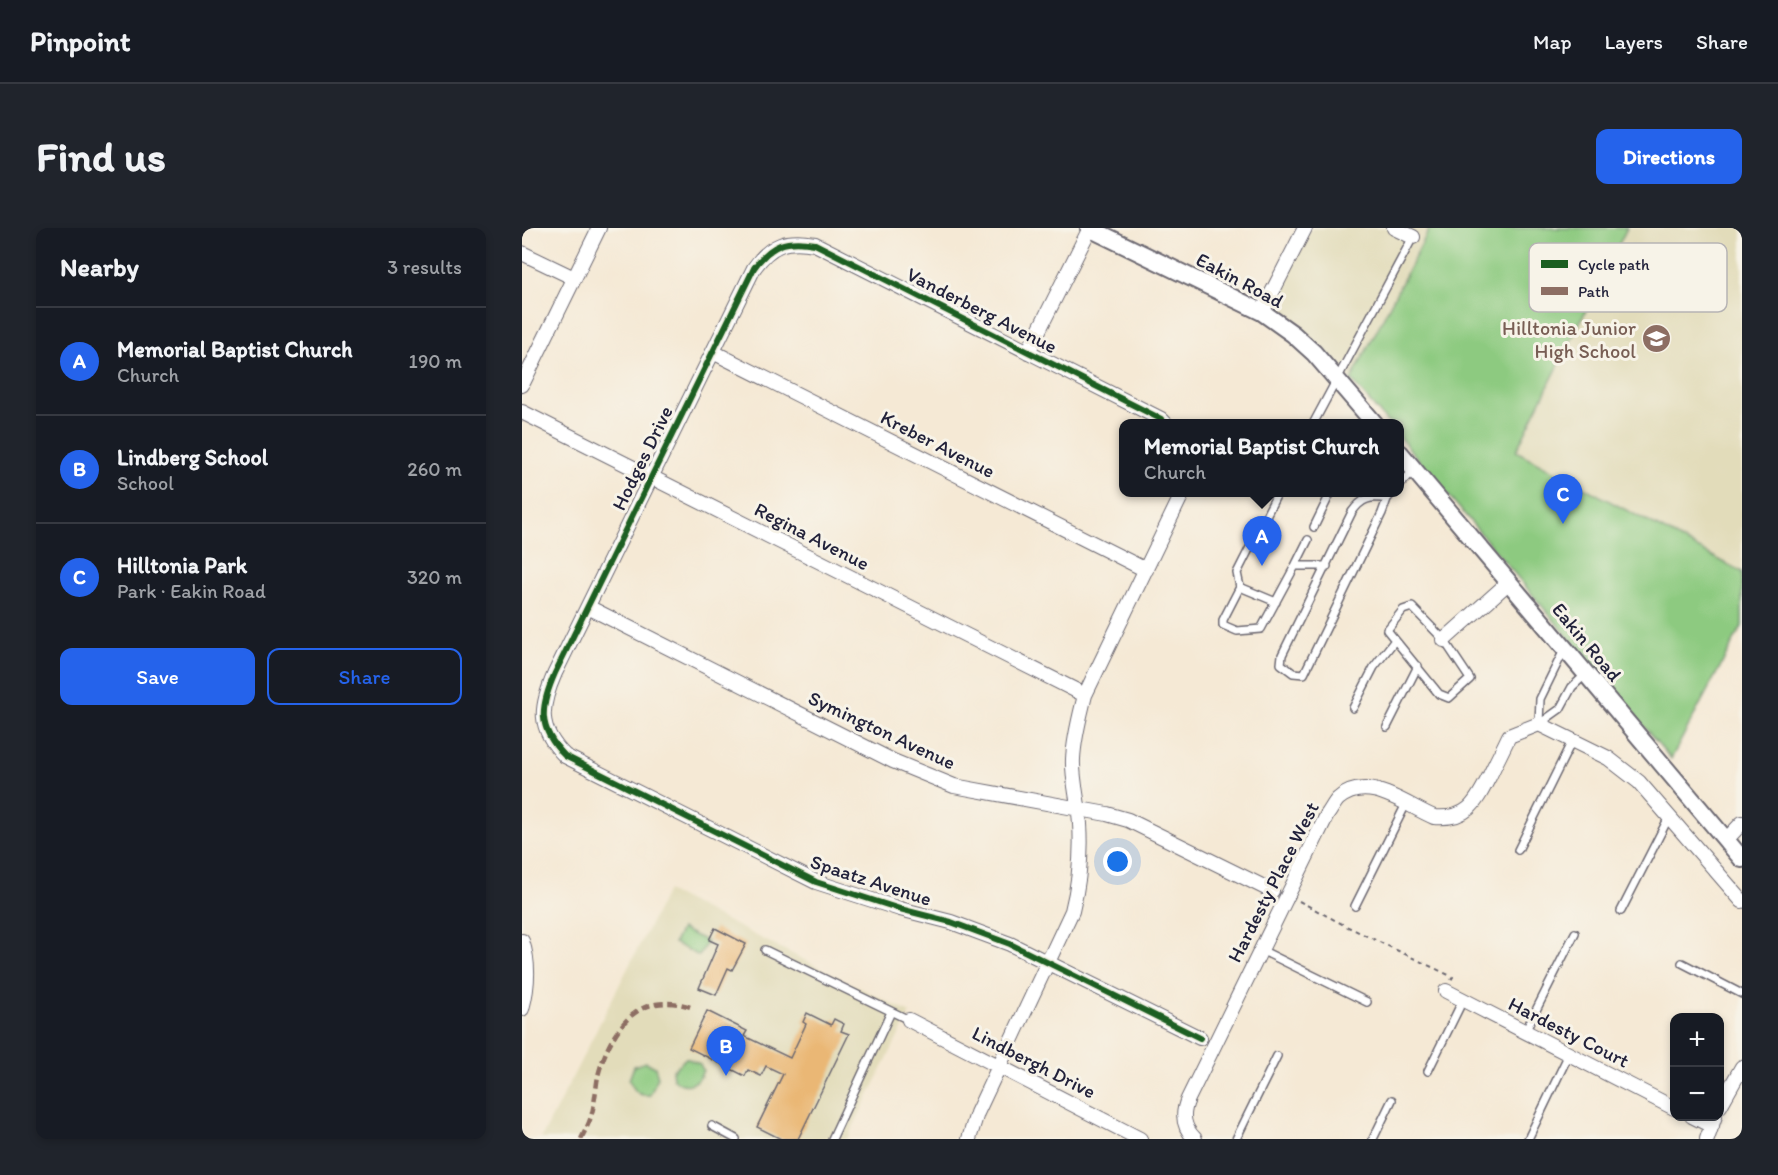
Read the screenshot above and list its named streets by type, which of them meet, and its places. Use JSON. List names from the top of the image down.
{
  "streets": {
    "street": [
      "Eakin Road",
      "Vanderberg Avenue",
      "Kreber Avenue",
      "Hodges Drive",
      "Regina Avenue",
      "Symington Avenue",
      "Spaatz Avenue",
      "Hardesty Place West",
      "Hardesty Court",
      "Lindbergh Drive"
    ]
  },
  "crossings": [
    ["Eakin Road", "Hardesty Place West"],
    ["Vanderberg Avenue", "Hodges Drive"],
    ["Kreber Avenue", "Hodges Drive"],
    ["Hodges Drive", "Regina Avenue"],
    ["Hodges Drive", "Symington Avenue"],
    ["Hodges Drive", "Spaatz Avenue"]
  ],
  "places": {
    "school or university": ["Hilltonia Junior High School"]
  },
  "legend": ["Cycle path", "Path"],
  "page": {
    "header": "Pinpoint",
    "nav": ["Map", "Layers", "Share"],
    "buttons": [
      "Directions",
      ["Save", "Share"]
    ],
    "title": "Find us",
    "heading": ["Nearby", "3 results"],
    "list": [
      {
        "mark": "A",
        "name": "Memorial Baptist Church",
        "note": "Church",
        "value": "190 m"
      },
      {
        "mark": "B",
        "name": "Lindberg School",
        "note": "School",
        "value": "260 m"
      },
      {
        "mark": "C",
        "name": "Hilltonia Park",
        "note": "Park · Eakin Road",
        "value": "320 m"
      }
    ],
    "popup": ["Memorial Baptist Church", "Church"],
    "pins": ["C", "A", "B"],
    "map_buttons": ["+", "−"]
  }
}
